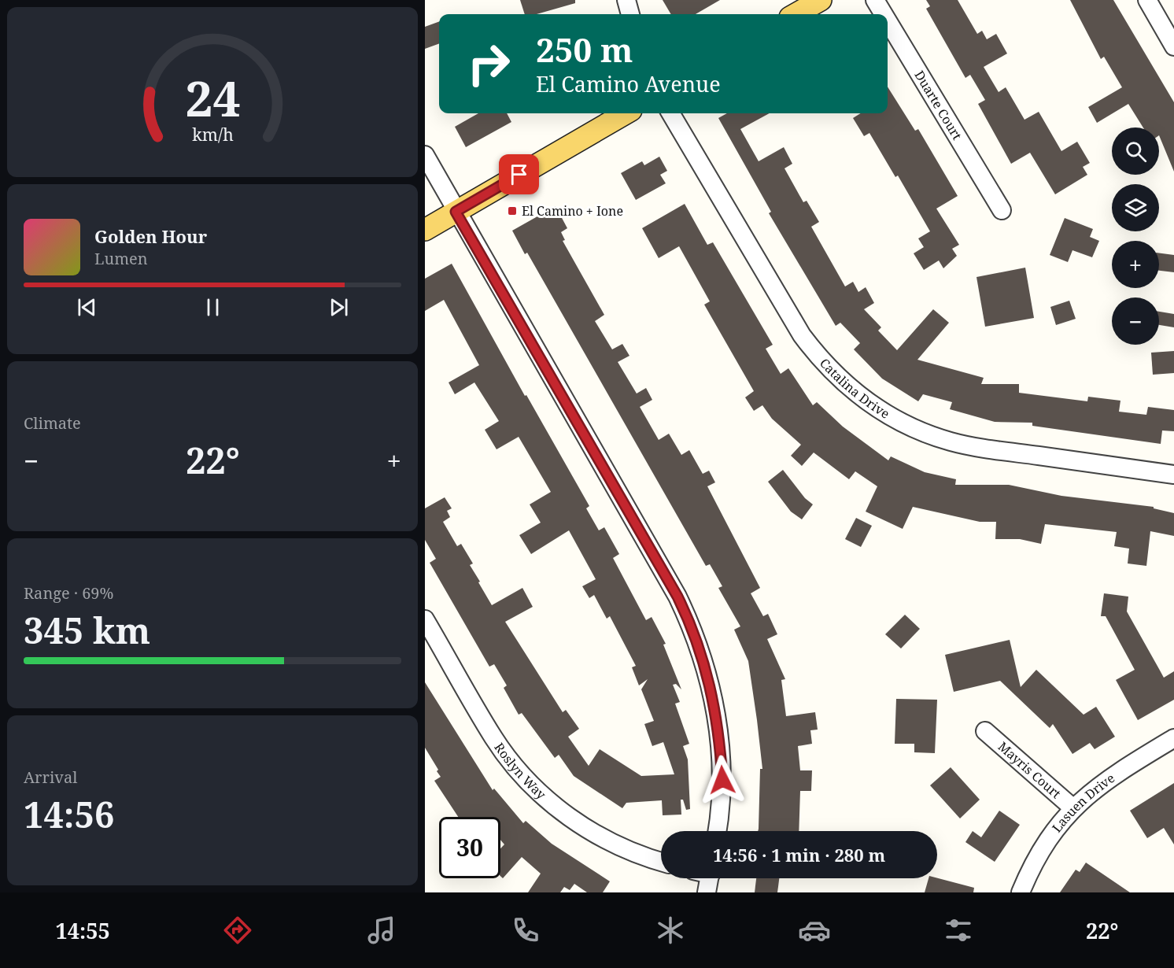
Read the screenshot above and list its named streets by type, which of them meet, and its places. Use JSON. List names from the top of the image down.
{
  "streets": {
    "street": [
      "Duarte Court",
      "Catalina Drive",
      "Roslyn Way",
      "Mayris Court",
      "Lasuen Drive"
    ]
  },
  "crossings": [
    ["Mayris Court", "Lasuen Drive"]
  ],
  "places": {
    "transit": ["El Camino + Ione"]
  },
  "page": {
    "turn": ["250 m", "El Camino Avenue"],
    "map_buttons": ["+", "−"],
    "song": ["Golden Hour", "Lumen"],
    "tile": [
      "Climate",
      ["Range · 69%", "345 km"],
      ["Arrival", "14:56"]
    ],
    "heat": ["−", "22°", "+"],
    "limit": "30",
    "trip": "14:56 · 1 min · 280 m",
    "tabs": ["14:55", "22°"],
    "gauge": ["24", "km/h"]
  }
}
